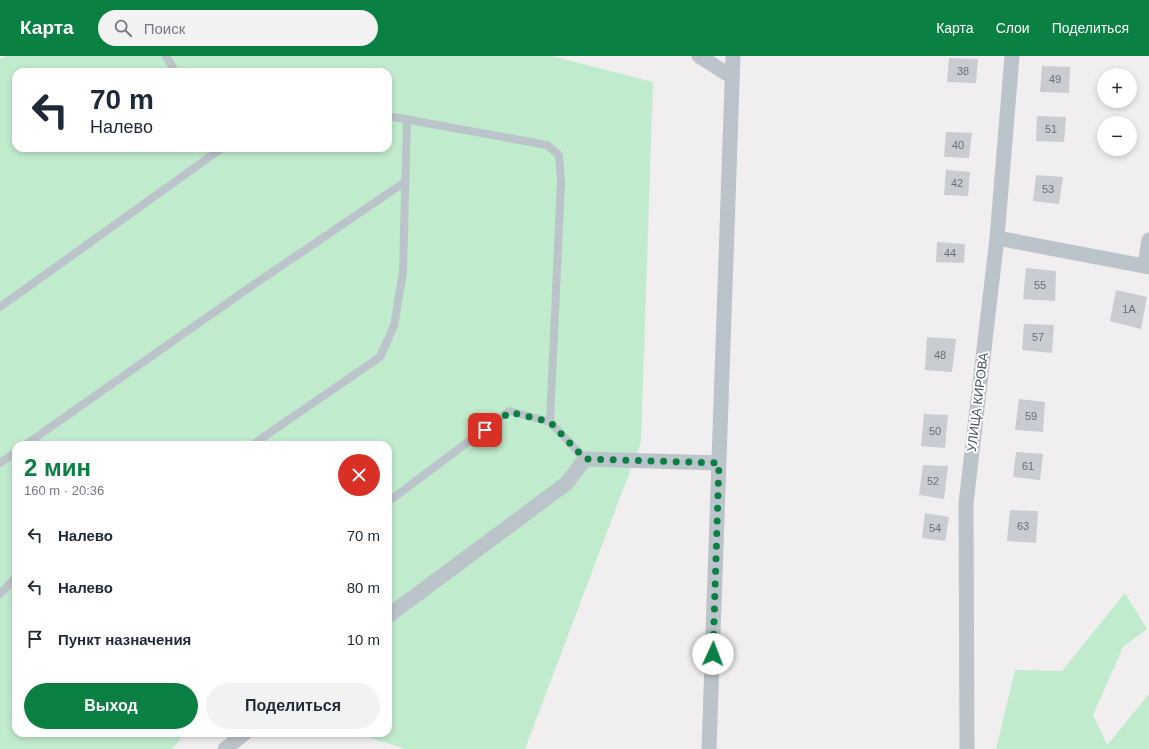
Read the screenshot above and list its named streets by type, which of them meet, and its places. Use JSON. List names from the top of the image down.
{
  "streets": {
    "street": ["УЛИЦА КИРОВА"]
  },
  "house_numbers": [
    "38",
    "49",
    "51",
    "40",
    "42",
    "53",
    "44",
    "55",
    "1А",
    "57",
    "48",
    "59",
    "50",
    "61",
    "52",
    "63",
    "54"
  ],
  "page": {
    "header": "Карта",
    "search": "Поиск",
    "nav": ["Карта", "Слои", "Поделиться"],
    "map_buttons": ["+", "−"],
    "turn": ["70 m", "Налево"],
    "heading": ["2 мин", "160 m · 20:36"],
    "list": [
      {
        "name": "Налево",
        "value": "70 m"
      },
      {
        "name": "Налево",
        "value": "80 m"
      },
      {
        "name": "Пункт назначения",
        "value": "10 m"
      }
    ],
    "buttons": ["Выход", "Поделиться"]
  }
}
